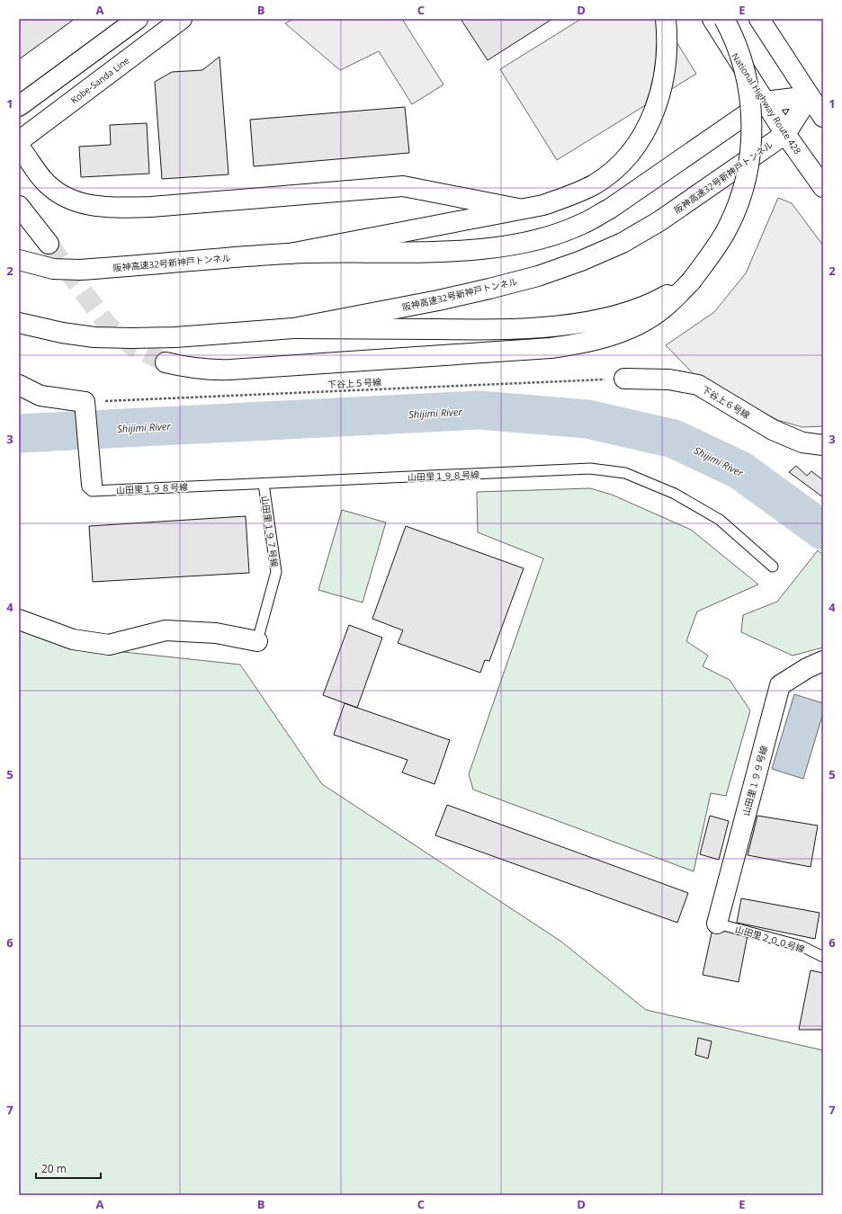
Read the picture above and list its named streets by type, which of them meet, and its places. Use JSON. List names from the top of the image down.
{
  "streets": {
    "main road": [
      "Kobe-Sanda Line",
      "National Highway Route 428",
      "阪神高速32号新神戸トンネル",
      "下谷上６号線",
      "山田里１９９号線"
    ],
    "lane": ["山田里１９８号線", "山田里１９７号線", "山田里２００号線"],
    "path": ["下谷上５号線"]
  },
  "crossings": [
    ["National Highway Route 428", "阪神高速32号新神戸トンネル"],
    ["下谷上５号線", "下谷上６号線"],
    ["山田里１９８号線", "山田里１９７号線"],
    ["山田里１９９号線", "山田里２００号線"]
  ],
  "water": ["Shijimi River"],
  "scale_bar": "20 m",
  "grid": {
    "columns": [
      "A",
      "B",
      "C",
      "D",
      "E"
    ],
    "rows": [
      "1",
      "2",
      "3",
      "4",
      "5",
      "6",
      "7"
    ]
  }
}
